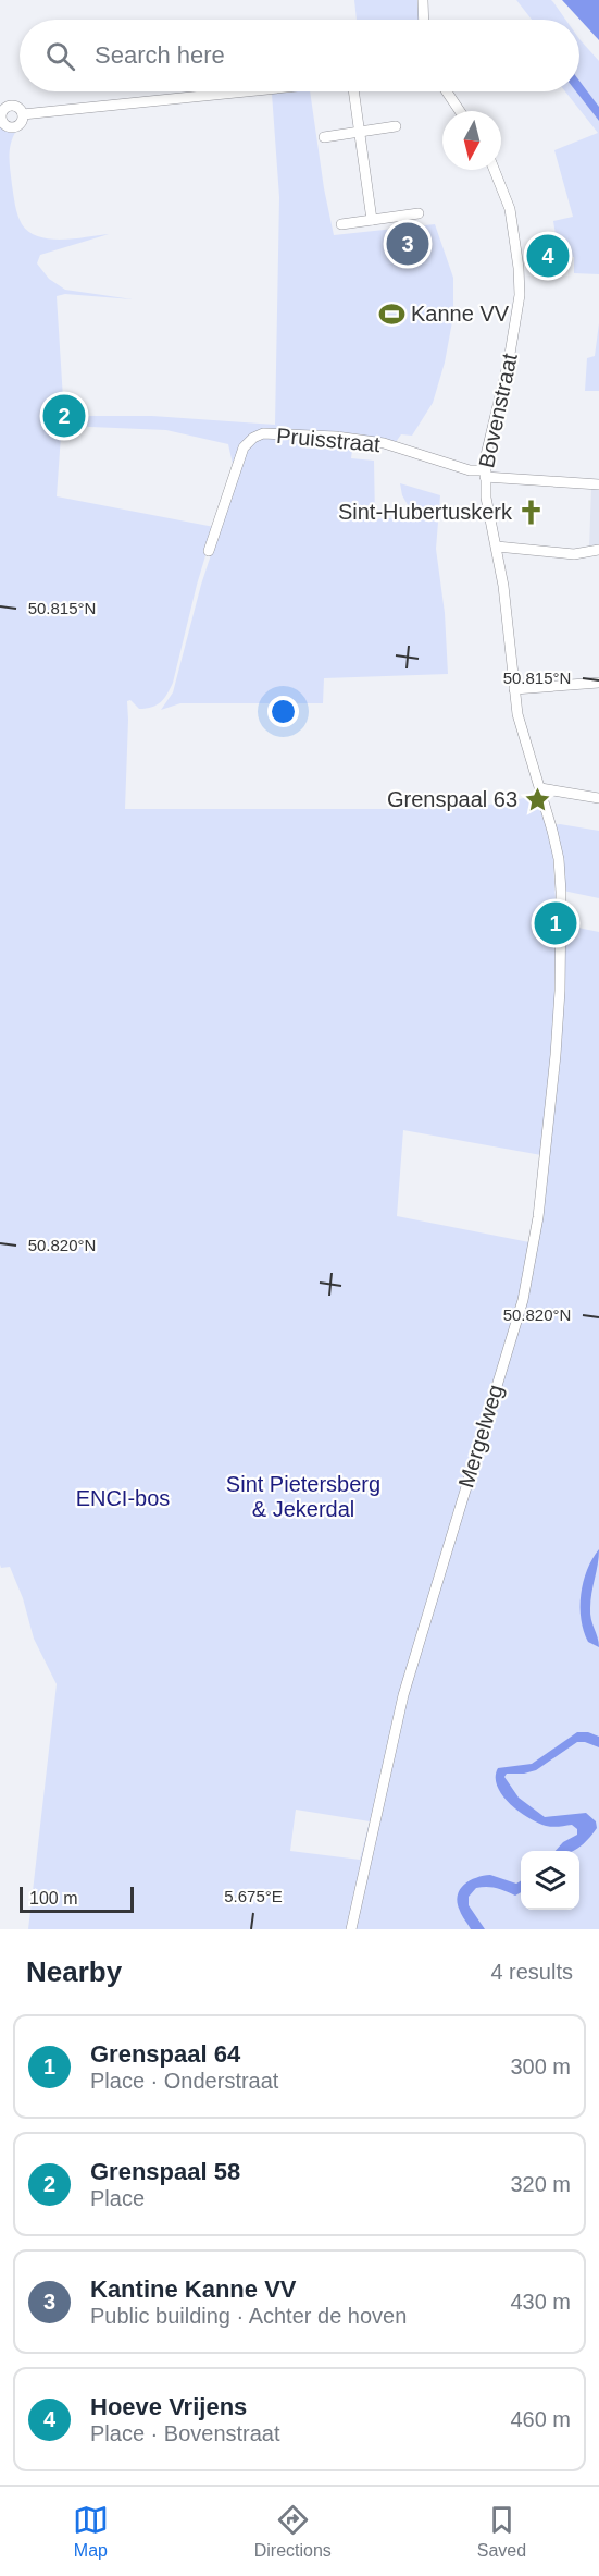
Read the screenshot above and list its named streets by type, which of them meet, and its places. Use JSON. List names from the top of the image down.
{
  "streets": {
    "street": ["Bovenstraat", "Pruisstraat", "Mergelweg"]
  },
  "crossings": [
    ["Bovenstraat", "Pruisstraat"],
    ["Bovenstraat", "Mergelweg"]
  ],
  "parks": ["Sint Pietersberg & Jekerdal", "ENCI-bos"],
  "places": {
    "sports": ["Kanne VV"],
    "church": ["Sint-Hubertuskerk"],
    "place": ["Grenspaal 63"]
  },
  "scale_bar": "100 m",
  "north": "bottom",
  "page": {
    "search": "Search here",
    "pins": [
      "3",
      "4",
      "2",
      "1"
    ],
    "scale": "100 m",
    "heading": ["Nearby", "4 results"],
    "list": [
      {
        "mark": "1",
        "name": "Grenspaal 64",
        "note": "Place · Onderstraat",
        "value": "300 m"
      },
      {
        "mark": "2",
        "name": "Grenspaal 58",
        "note": "Place",
        "value": "320 m"
      },
      {
        "mark": "3",
        "name": "Kantine Kanne VV",
        "note": "Public building · Achter de hoven",
        "value": "430 m"
      },
      {
        "mark": "4",
        "name": "Hoeve Vrijens",
        "note": "Place · Bovenstraat",
        "value": "460 m"
      }
    ],
    "nav": ["Map", "Directions", "Saved"]
  },
  "coordinates": ["50.815°N", "50.820°N", "5.675°E"]
}
